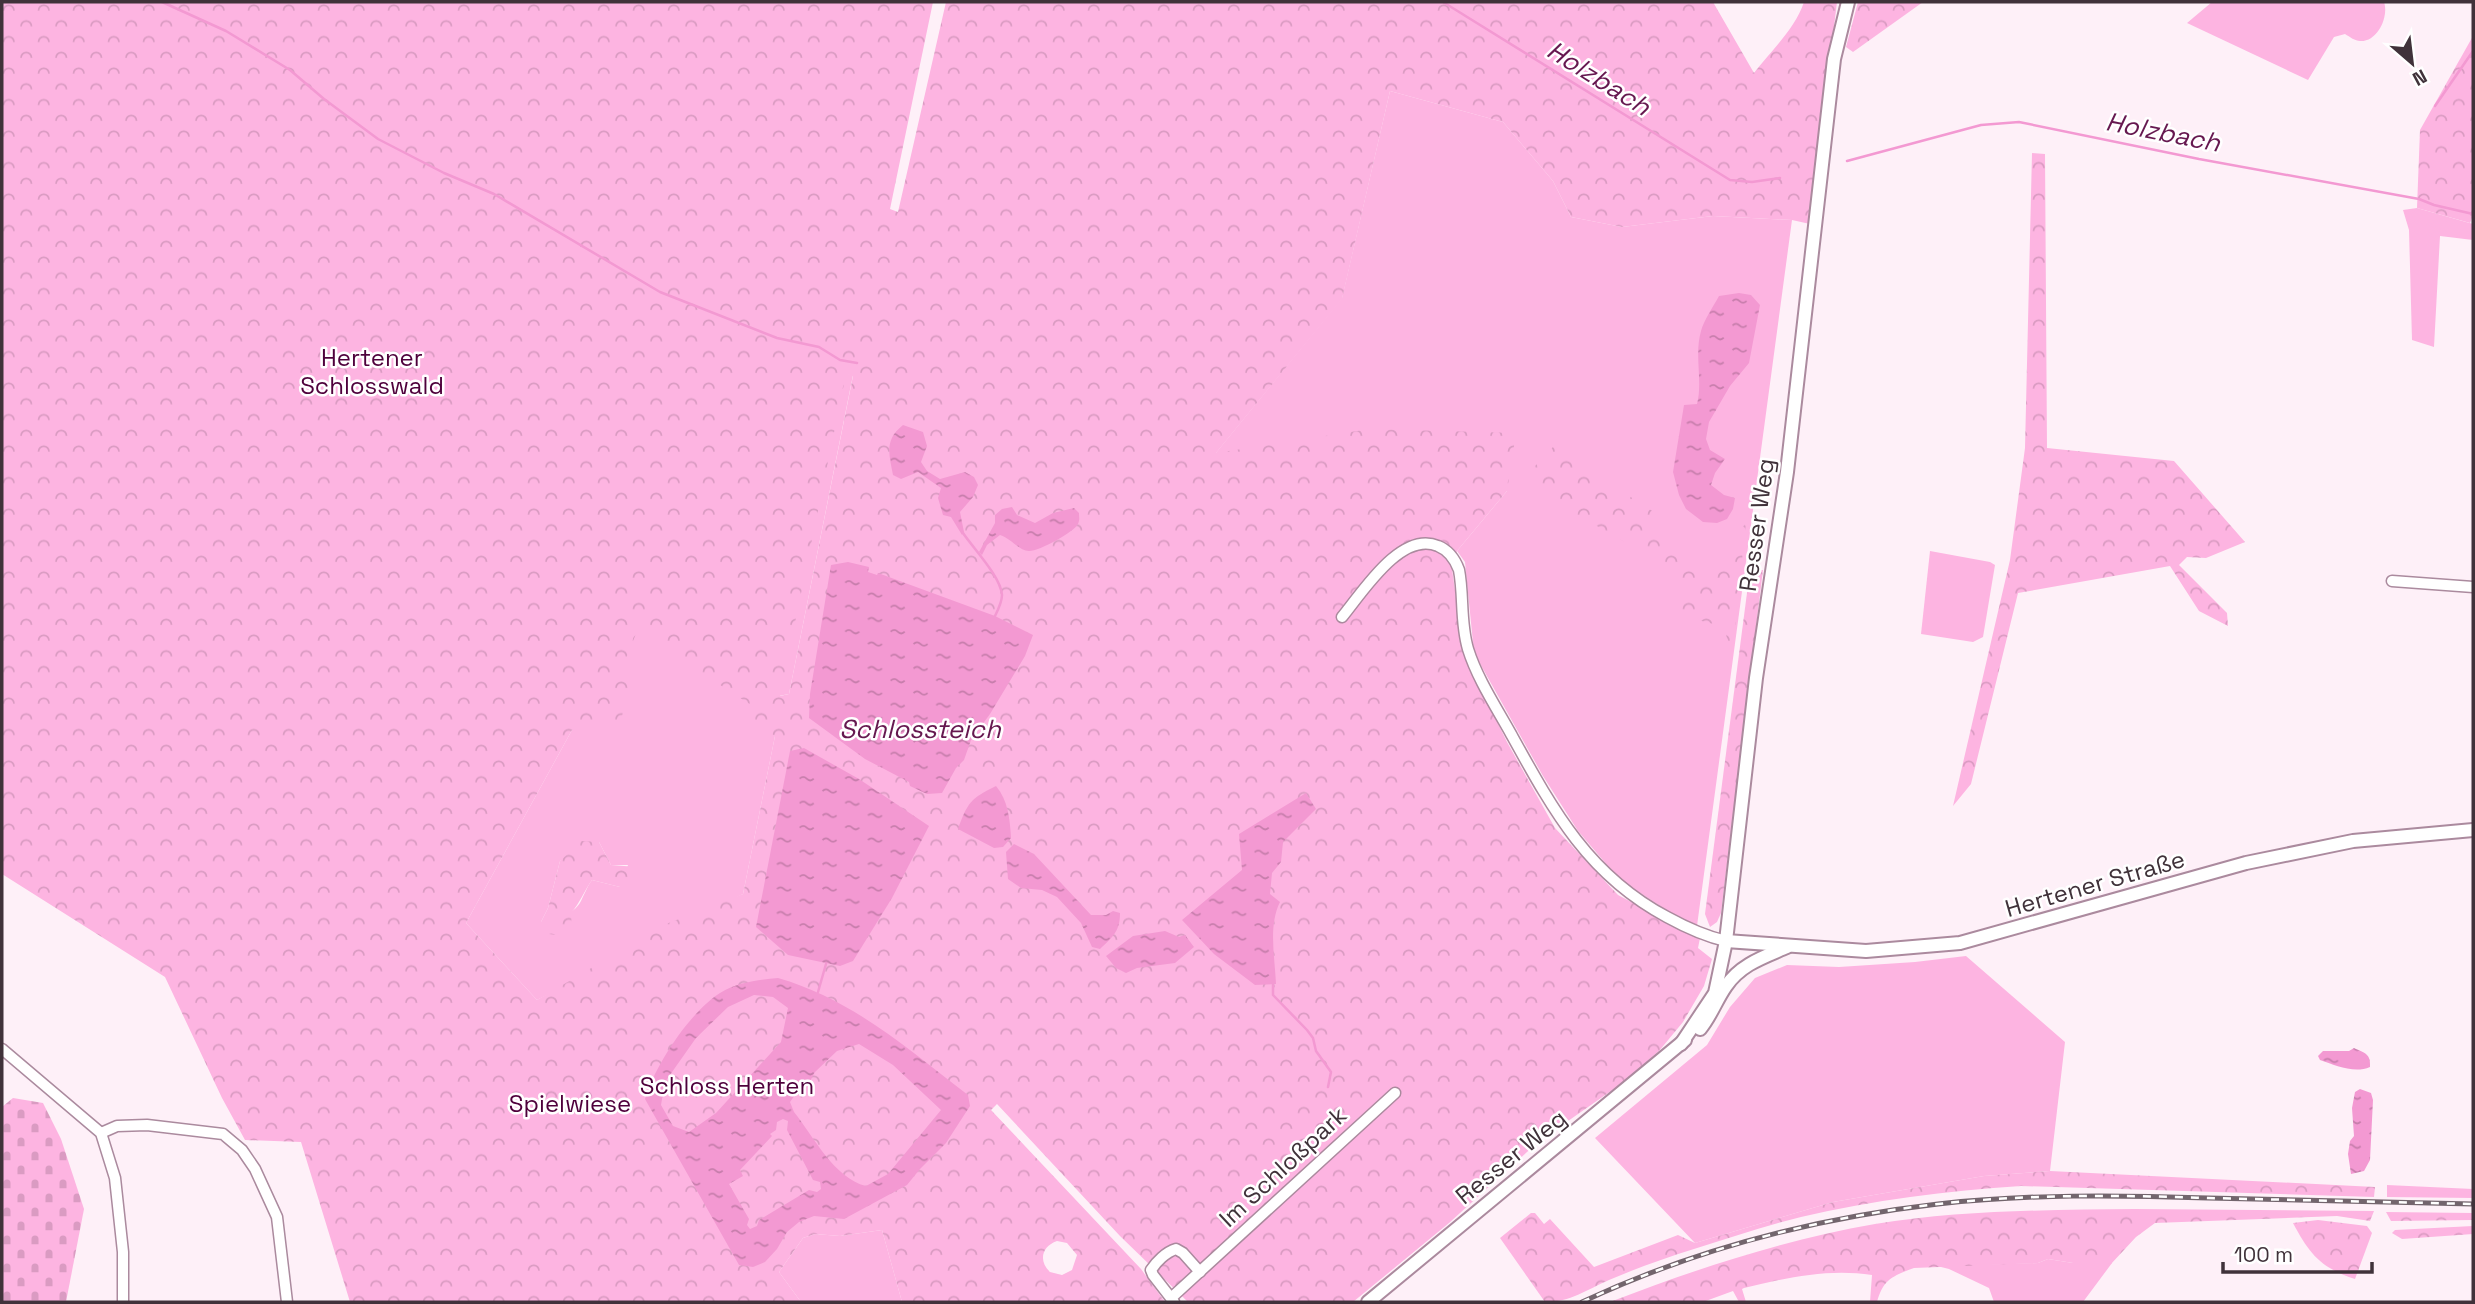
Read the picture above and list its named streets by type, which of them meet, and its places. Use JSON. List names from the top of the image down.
{
  "streets": {
    "main road": ["Resser Weg", "Hertener Straße"],
    "street": ["Im Schloßpark"]
  },
  "crossings": [
    ["Resser Weg", "Hertener Straße"]
  ],
  "water": ["Holzbach", "Schlossteich"],
  "parks": ["Hertener Schlosswald", "Schloss Herten", "Spielwiese"],
  "scale_bar": "100 m",
  "north": "bottom right"
}
